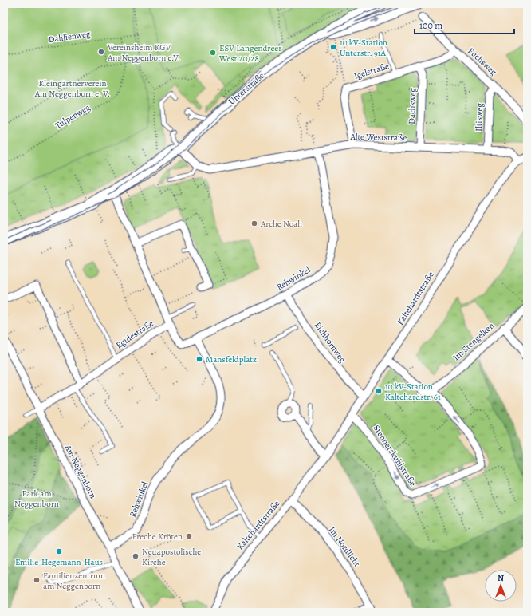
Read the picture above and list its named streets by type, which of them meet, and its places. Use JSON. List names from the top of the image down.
{
  "streets": {
    "main road": ["Unterstraße"],
    "street": [
      "Fuchsweg",
      "Igelstraße",
      "Dachsweg",
      "Iltisweg",
      "Alte Weststraße",
      "Rehwinkel",
      "Kaltehardtstraße",
      "Egidestraße",
      "Im Stengelken",
      "Eichhornweg",
      "Stennerskuhlstraße",
      "Am Neggenborn",
      "Im Nordlicht"
    ],
    "path": ["Dahlienweg", "Tulpenweg"]
  },
  "crossings": [
    ["Dahlienweg", "Tulpenweg"],
    ["Fuchsweg", "Igelstraße"],
    ["Fuchsweg", "Iltisweg"],
    ["Igelstraße", "Dachsweg"],
    ["Igelstraße", "Alte Weststraße"],
    ["Dachsweg", "Alte Weststraße"],
    ["Iltisweg", "Alte Weststraße"],
    ["Alte Weststraße", "Rehwinkel"],
    ["Alte Weststraße", "Kaltehardtstraße"],
    ["Rehwinkel", "Egidestraße"],
    ["Rehwinkel", "Eichhornweg"],
    ["Rehwinkel", "Am Neggenborn"],
    ["Kaltehardtstraße", "Eichhornweg"],
    ["Kaltehardtstraße", "Stennerskuhlstraße"],
    ["Kaltehardtstraße", "Im Nordlicht"],
    ["Egidestraße", "Am Neggenborn"]
  ],
  "parks": ["Kleingärtnerverein Am Neggenborn e. V.", "Park am Neggenborn"],
  "places": [
    "10 kV-Station Unterstr. 91A",
    "Vereinsheim KGV Am Neggenborn e.V.",
    "ESV Langendreer West 20/28",
    "Arche Noah",
    "Mansfeldplatz",
    "10 kV-Station Kaltehardstr. 61",
    "Freche Kröten",
    "Emilie-Hegemann-Haus",
    "Neuapostolische Kirche",
    "Familienzentrum am Neggenborn"
  ],
  "scale_bar": "100 m",
  "north": "top"
}
